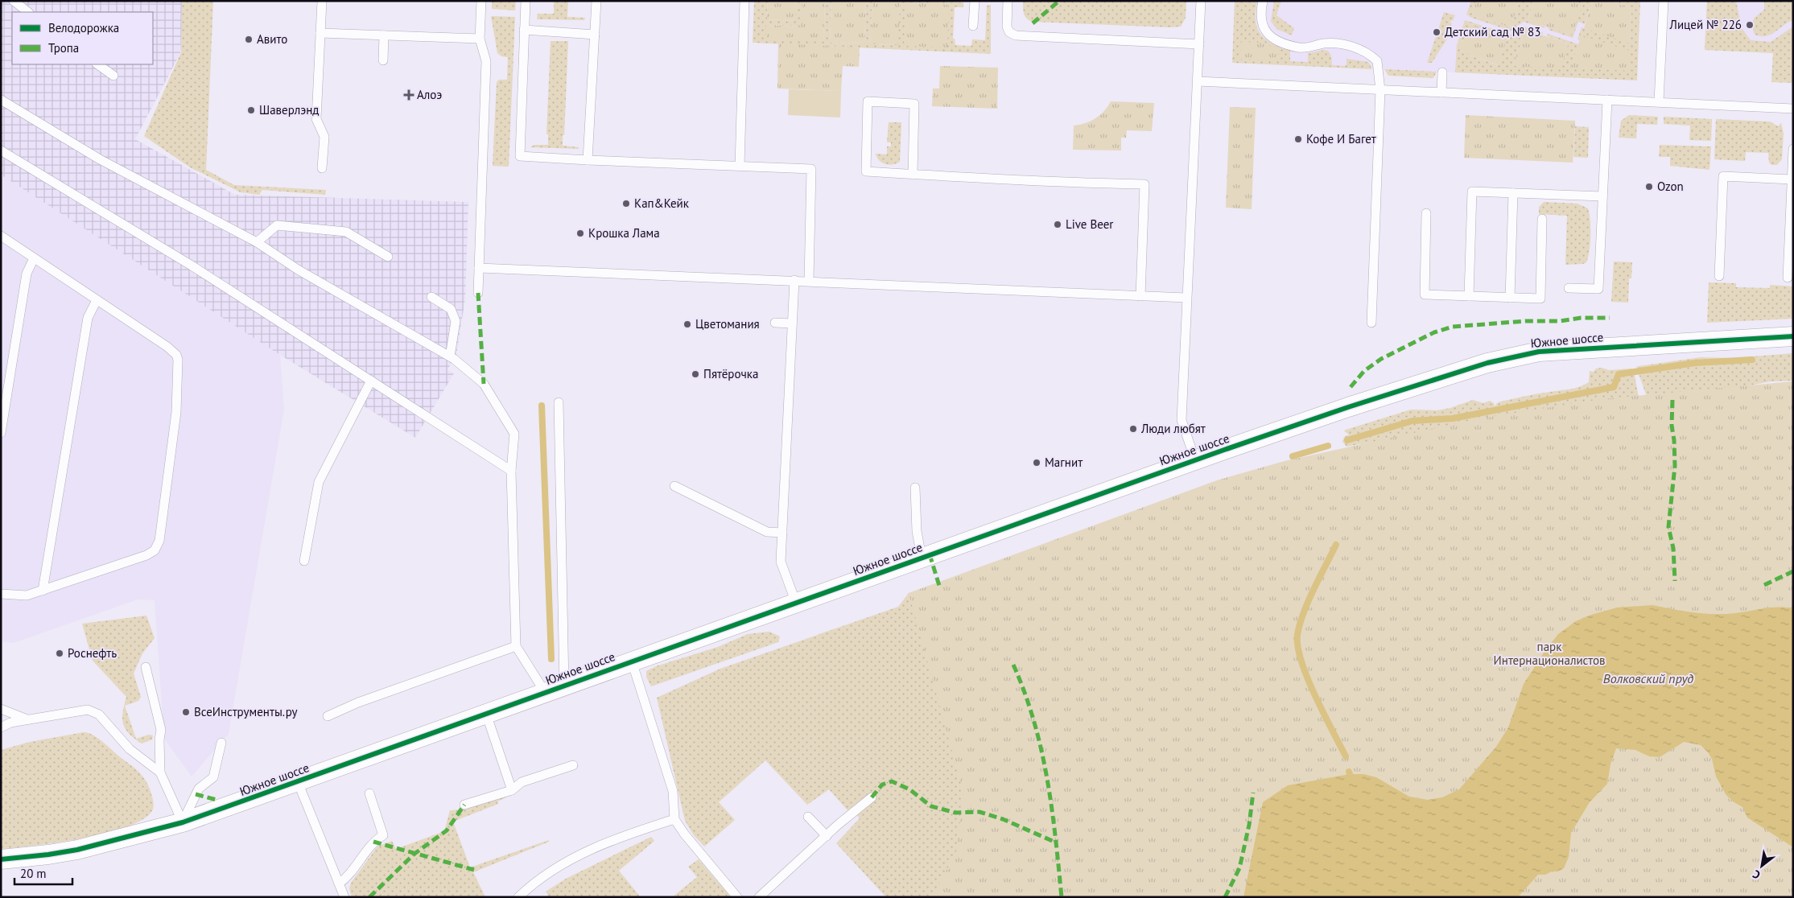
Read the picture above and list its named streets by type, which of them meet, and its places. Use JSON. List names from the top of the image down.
{
  "streets": {
    "street": ["Южное шоссе"]
  },
  "water": ["Волковский пруд"],
  "parks": ["парк Интернационалистов"],
  "places": {
    "other": [
      "Лицей № 226",
      "Детский сад № 83",
      "Авито",
      "Шаверлэнд",
      "Кофе И Багет",
      "Ozon",
      "Кап&Кейк",
      "Live Beer",
      "Крошка Лама",
      "Цветомания",
      "Пятёрочка",
      "Люди любят",
      "Магнит",
      "Роснефть",
      "ВсеИнструменты.ру"
    ],
    "health": ["Алоэ"]
  },
  "legend": ["Велодорожка", "Тропа"],
  "scale_bar": "20 m",
  "north": "bottom left"
}
